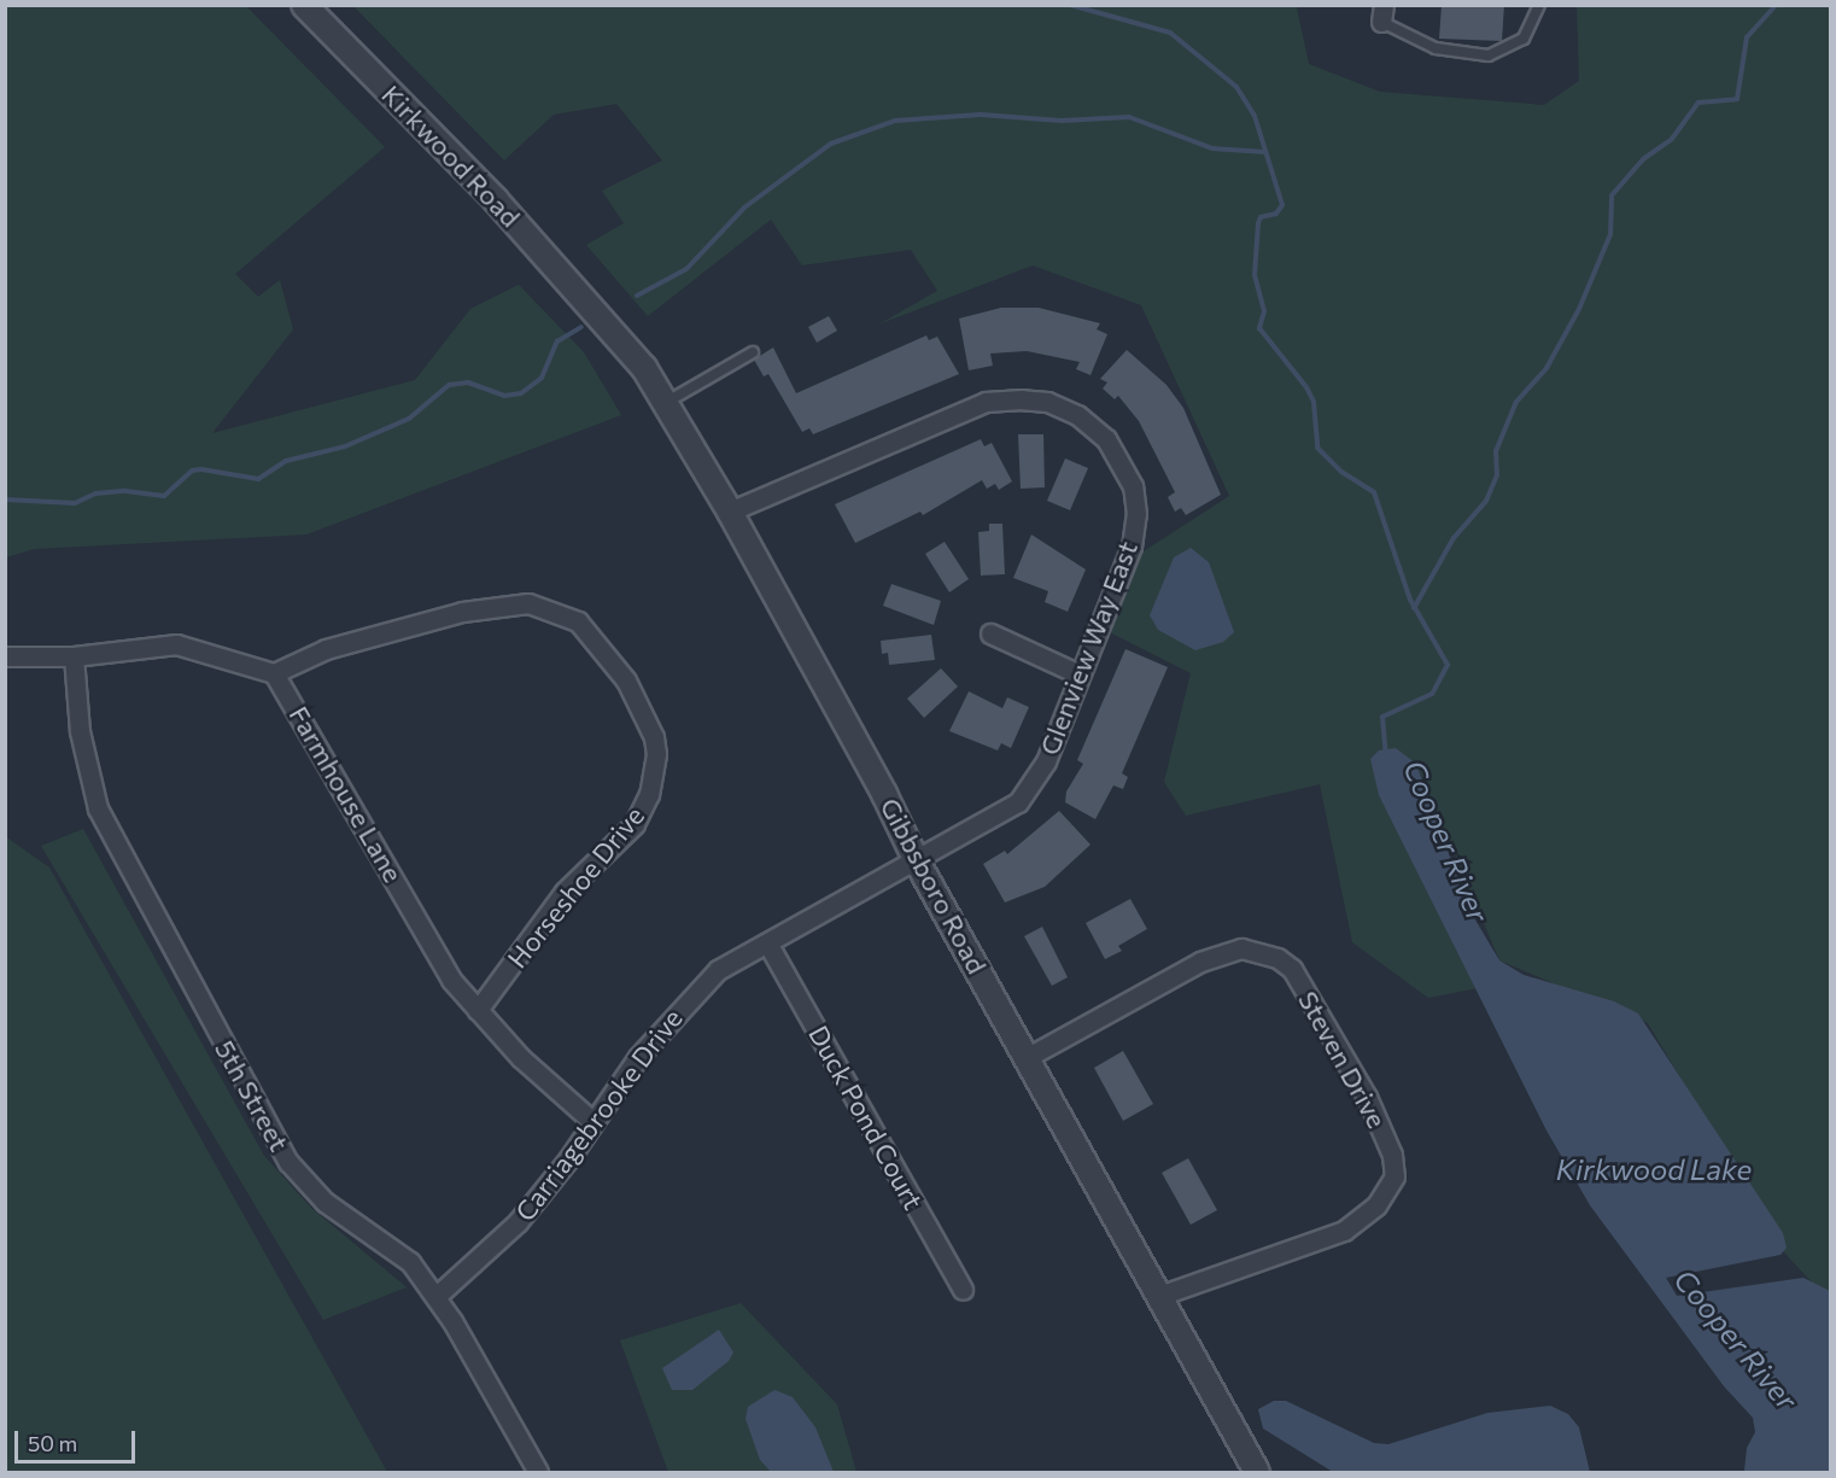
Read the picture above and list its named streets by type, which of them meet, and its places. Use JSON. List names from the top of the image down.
{
  "streets": {
    "street": [
      "Kirkwood Road",
      "Glenview Way East",
      "Farmhouse Lane",
      "Gibbsboro Road",
      "Horseshoe Drive",
      "Steven Drive",
      "5th Street",
      "Carriagebrooke Drive",
      "Duck Pond Court"
    ]
  },
  "crossings": [
    ["Kirkwood Road", "Gibbsboro Road"],
    ["Glenview Way East", "Gibbsboro Road"],
    ["Glenview Way East", "Carriagebrooke Drive"],
    ["Glenview Way East", "Duck Pond Court"],
    ["Farmhouse Lane", "Horseshoe Drive"],
    ["Farmhouse Lane", "Carriagebrooke Drive"],
    ["Gibbsboro Road", "Steven Drive"],
    ["5th Street", "Carriagebrooke Drive"],
    ["Carriagebrooke Drive", "Duck Pond Court"]
  ],
  "water": ["Cooper River", "Kirkwood Lake"],
  "scale_bar": "50 m"
}
